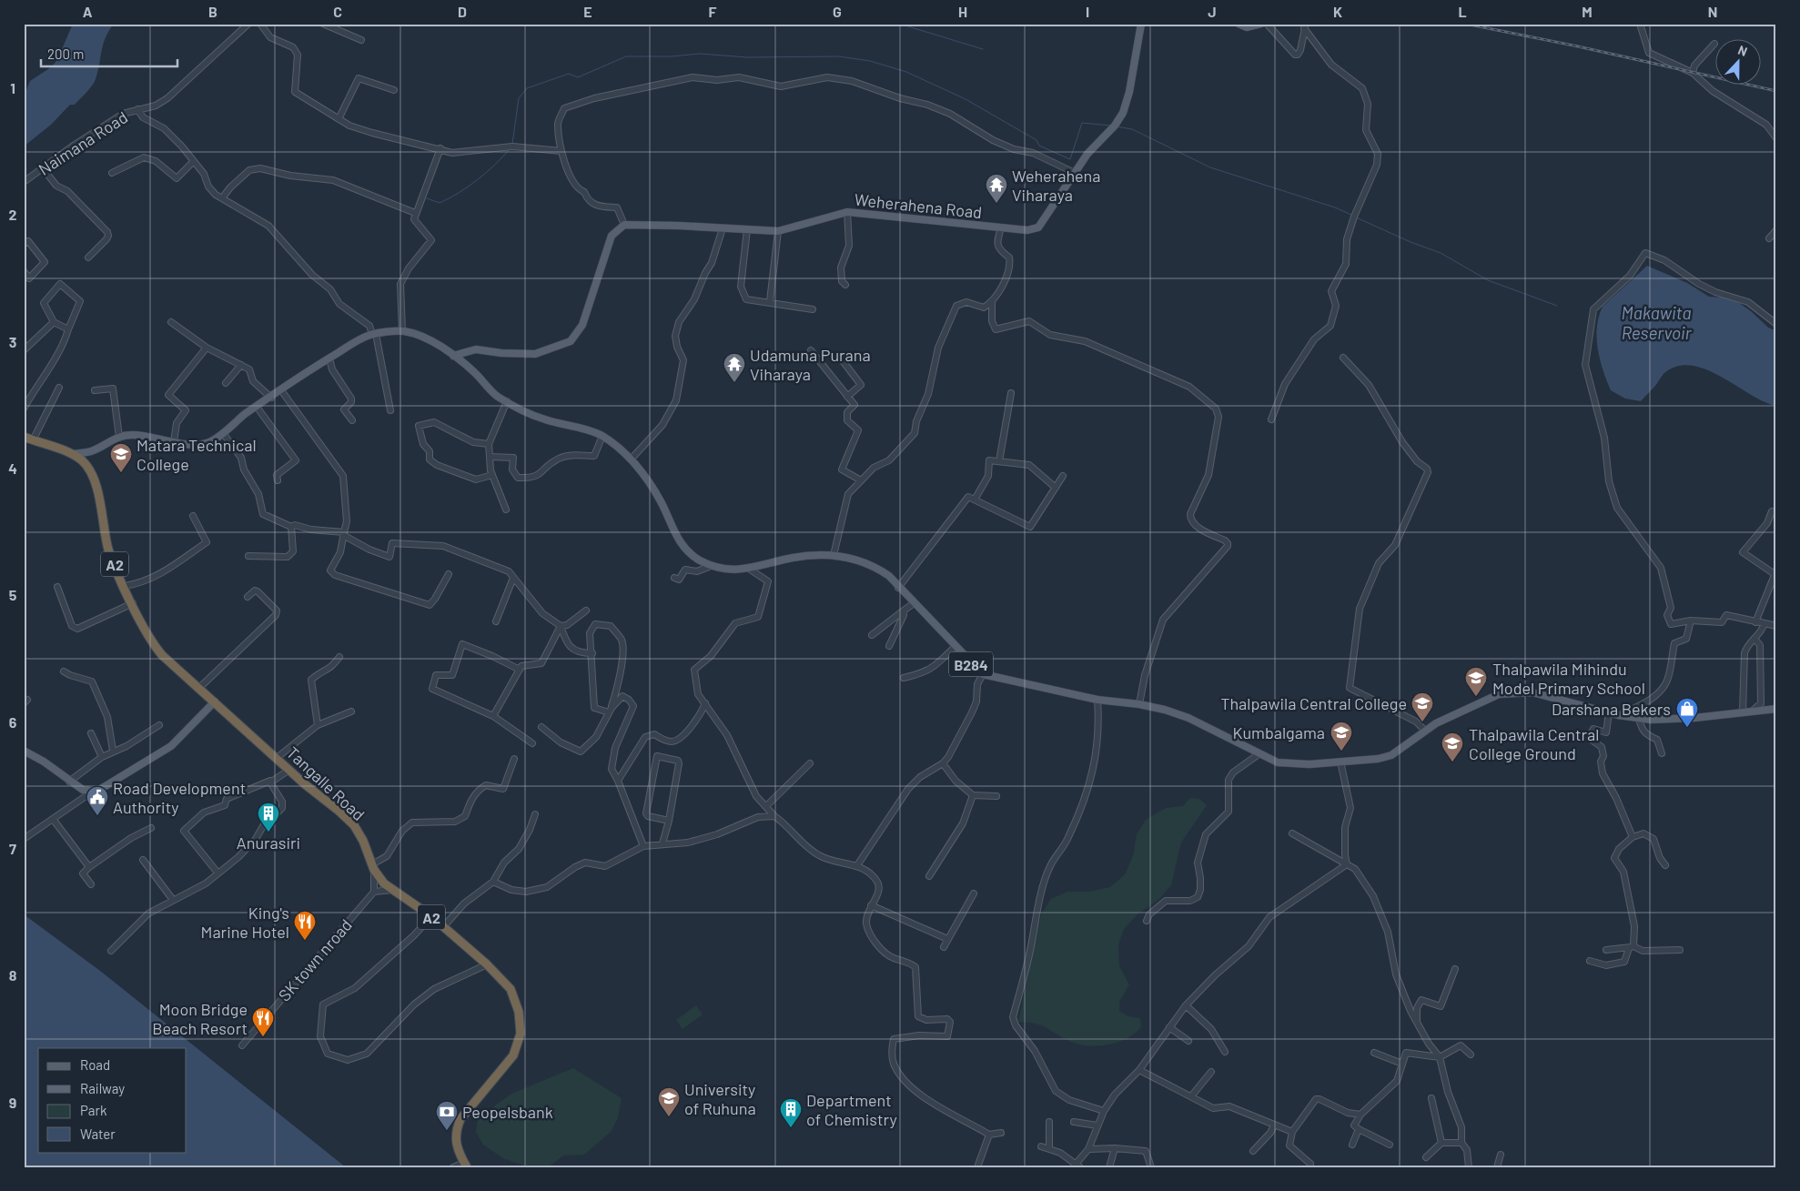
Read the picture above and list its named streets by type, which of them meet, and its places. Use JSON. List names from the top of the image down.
{
  "streets": {
    "highway": ["A2", "Tangalle Road"],
    "main road": ["Weherahena Road", "B284"],
    "street": ["Naimana Road", "SK town nroad"]
  },
  "crossings": [
    ["B284", "Tangalle Road"]
  ],
  "water": ["Makawita Reservoir"],
  "places": {
    "temple": ["Weherahena Viharaya", "Udamuna Purana Viharaya"],
    "school or university": [
      "Matara Technical College",
      "Thalpawila Mihindu Model Primary School",
      "Thalpawila Central College",
      "Kumbalgama",
      "Thalpawila Central College Ground",
      "University of Ruhuna"
    ],
    "shop": ["Darshana Bekers"],
    "public building": ["Road Development Authority"],
    "building": ["Anurasiri", "Department of Chemistry"],
    "restaurant": ["King's Marine Hotel", "Moon Bridge Beach Resort"],
    "bank": ["Peopelsbank"]
  },
  "legend": [
    "Road",
    "Railway",
    "Park",
    "Water"
  ],
  "scale_bar": "200 m",
  "north": "top",
  "grid": {
    "columns": [
      "A",
      "B",
      "C",
      "D",
      "E",
      "F",
      "G",
      "H",
      "I",
      "J",
      "K",
      "L",
      "M",
      "N"
    ],
    "rows": [
      "1",
      "2",
      "3",
      "4",
      "5",
      "6",
      "7",
      "8",
      "9"
    ]
  }
}
